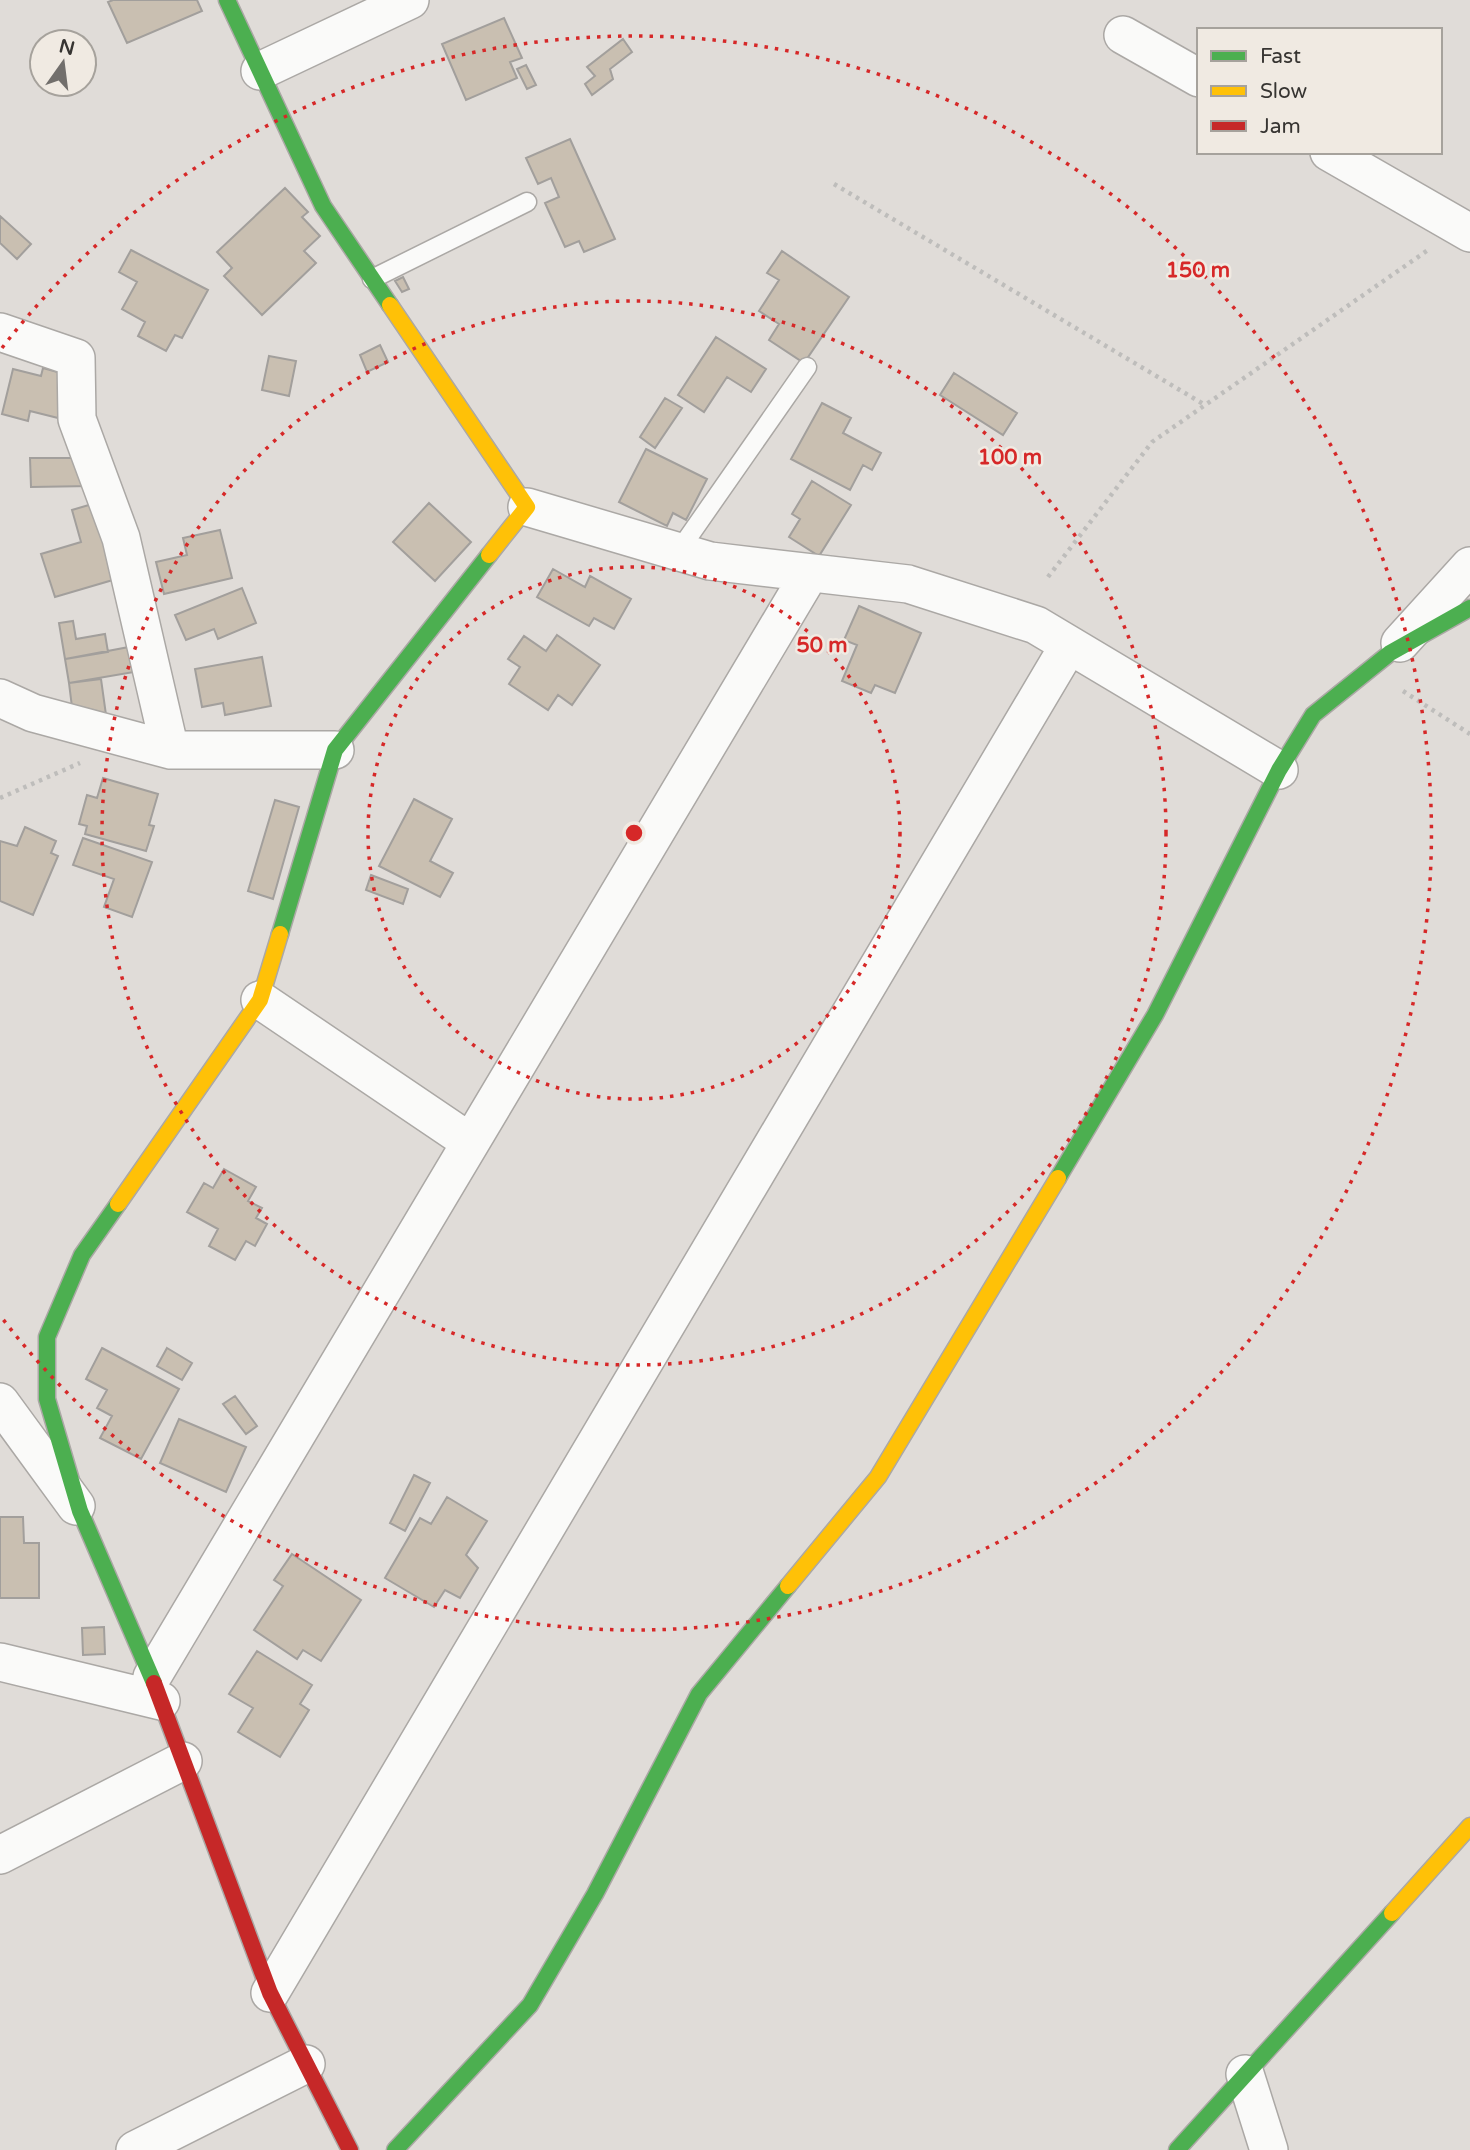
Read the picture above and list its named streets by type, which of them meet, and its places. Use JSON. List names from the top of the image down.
{
  "legend": ["Fast", "Slow", "Jam"],
  "north": "top",
  "rings": ["150 m", "100 m", "50 m"]
}
